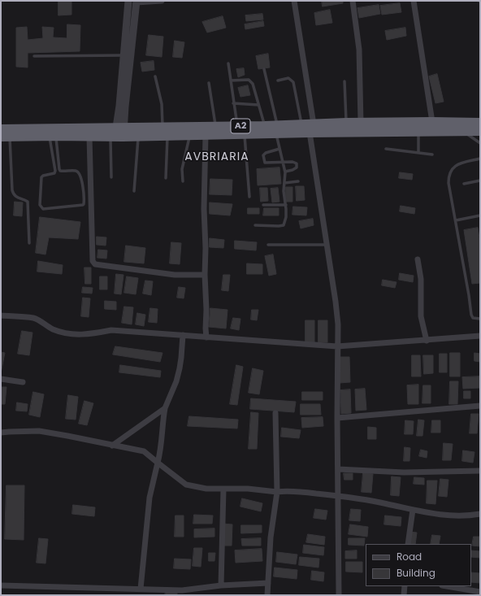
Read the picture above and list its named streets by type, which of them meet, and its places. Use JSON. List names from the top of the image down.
{
  "streets": {
    "highway": ["A2"]
  },
  "districts": ["AVBRIARIA"],
  "legend": ["Road", "Building"]
}
